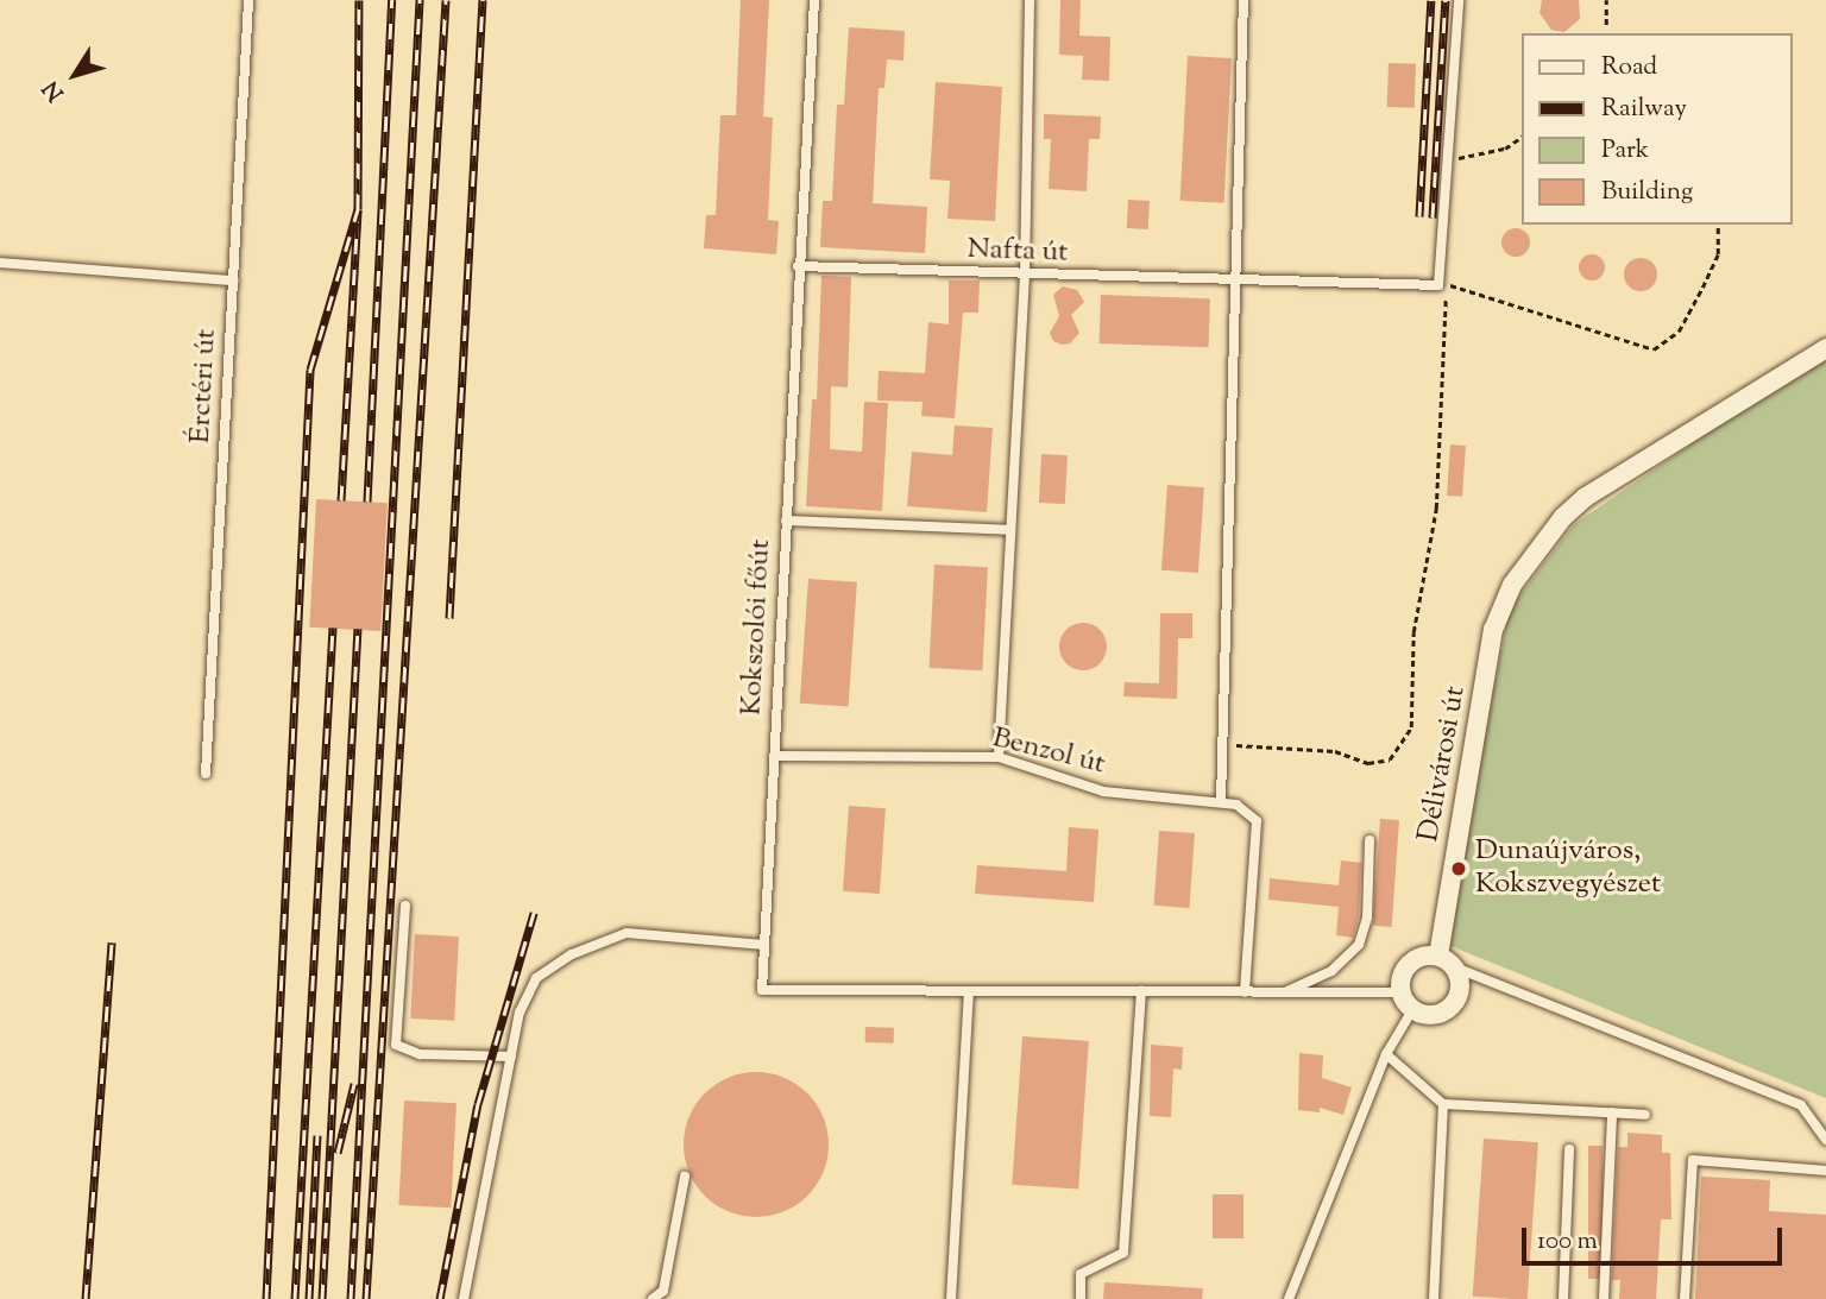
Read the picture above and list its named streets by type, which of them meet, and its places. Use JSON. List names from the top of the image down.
{
  "streets": {
    "street": ["Délivárosi út"],
    "lane": [
      "Nafta út",
      "Érctéri út",
      "Kokszolói főút",
      "Benzol út"
    ]
  },
  "crossings": [
    ["Nafta út", "Kokszolói főút"],
    ["Kokszolói főút", "Benzol út"]
  ],
  "places": ["Dunaújváros, Kokszvegyészet"],
  "legend": [
    "Road",
    "Railway",
    "Park",
    "Building"
  ],
  "scale_bar": "100 m",
  "north": "bottom left"
}
